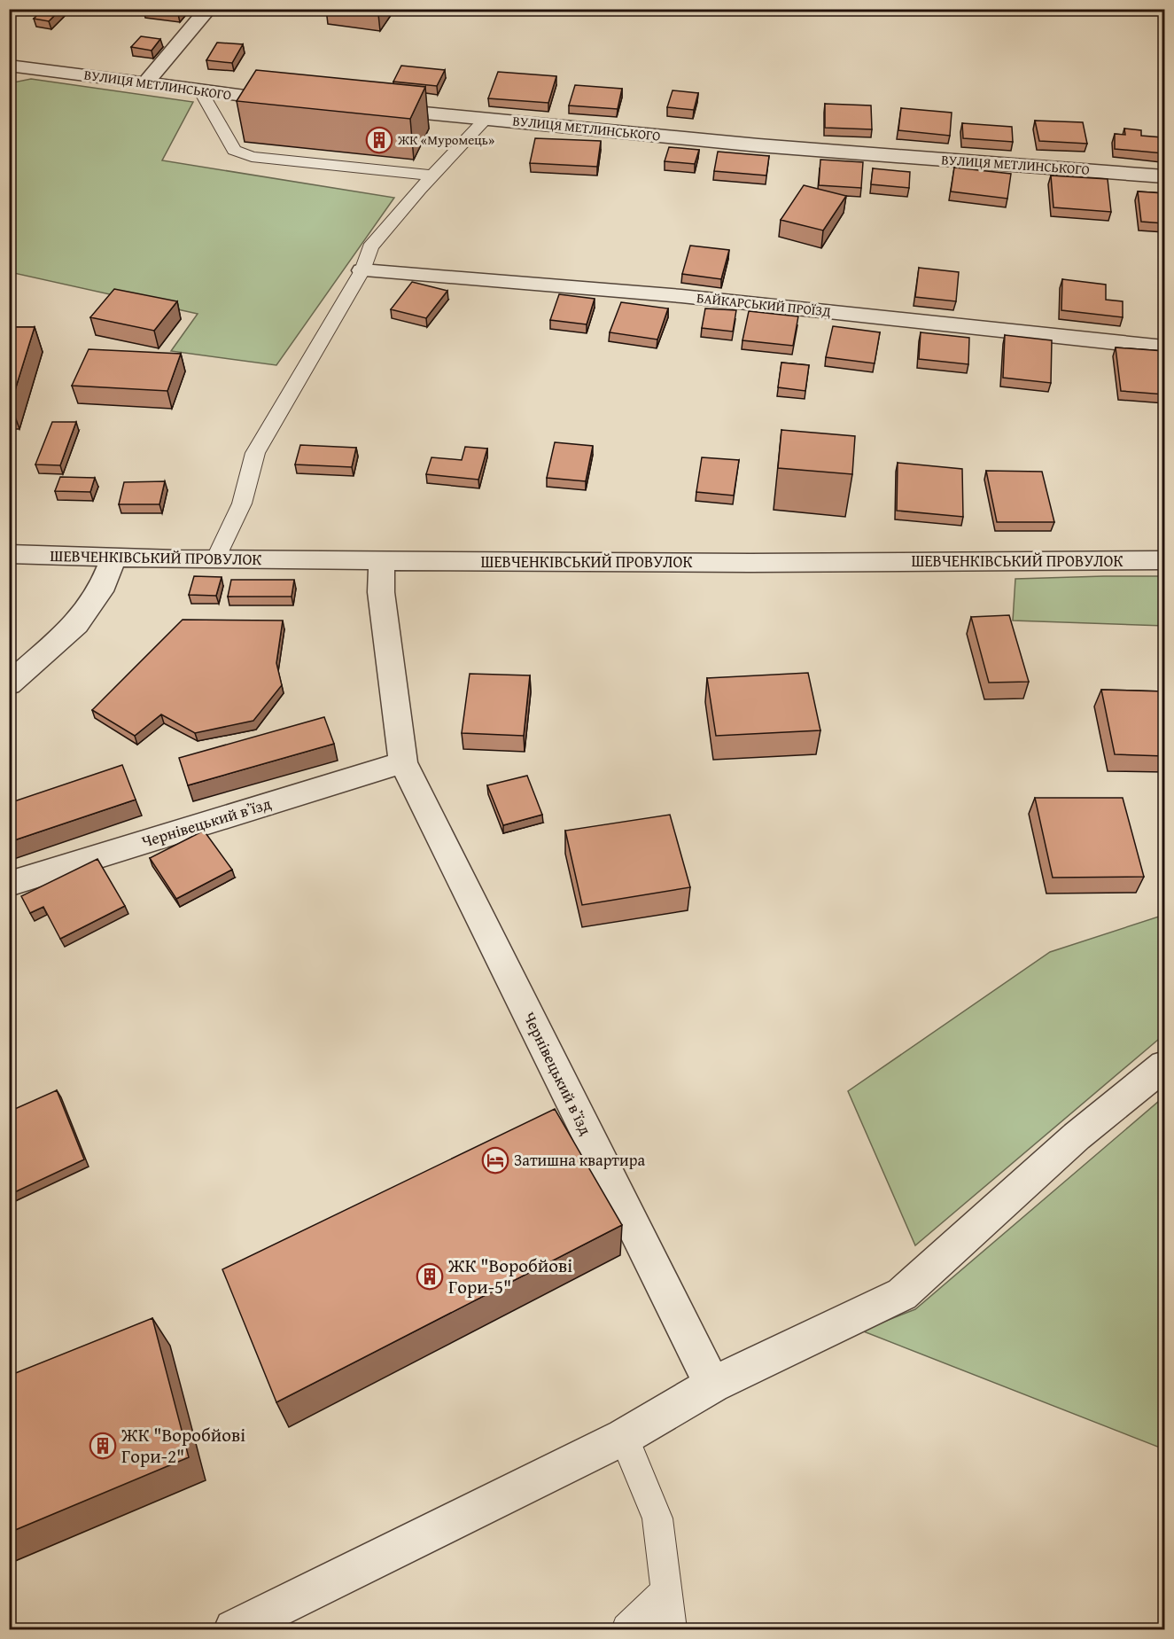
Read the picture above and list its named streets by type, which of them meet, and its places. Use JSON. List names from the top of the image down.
{
  "streets": {
    "street": [
      "ВУЛИЦЯ МЕТЛИНСЬКОГО",
      "БАЙКАРСЬКИЙ ПРОЇЗД",
      "ШЕВЧЕНКІВСЬКИЙ ПРОВУЛОК",
      "Чернівецький вʼїзд"
    ]
  },
  "crossings": [
    ["ШЕВЧЕНКІВСЬКИЙ ПРОВУЛОК", "Чернівецький вʼїзд"]
  ],
  "places": {
    "building": ["ЖК «Муромець»", "ЖК \"Воробйові Гори-5\"", "ЖК \"Воробйові Гори-2\""],
    "hotel": ["Затишна квартира"]
  }
}
